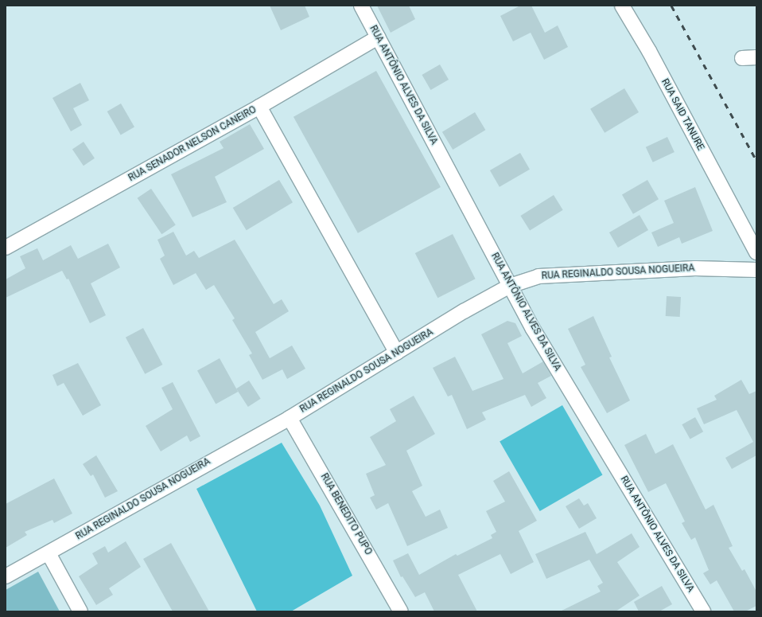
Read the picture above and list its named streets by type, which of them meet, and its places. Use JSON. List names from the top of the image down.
{
  "streets": {
    "street": [
      "RUA ANTÔNIO ALVES DA SILVA",
      "RUA SAID TANURE",
      "RUA SENADOR NELSON CANEIRO",
      "RUA REGINALDO SOUSA NOGUEIRA",
      "RUA BENEDITO PUPO"
    ]
  },
  "crossings": [
    ["RUA ANTÔNIO ALVES DA SILVA", "RUA SENADOR NELSON CANEIRO"],
    ["RUA ANTÔNIO ALVES DA SILVA", "RUA REGINALDO SOUSA NOGUEIRA"],
    ["RUA REGINALDO SOUSA NOGUEIRA", "RUA BENEDITO PUPO"]
  ]
}
